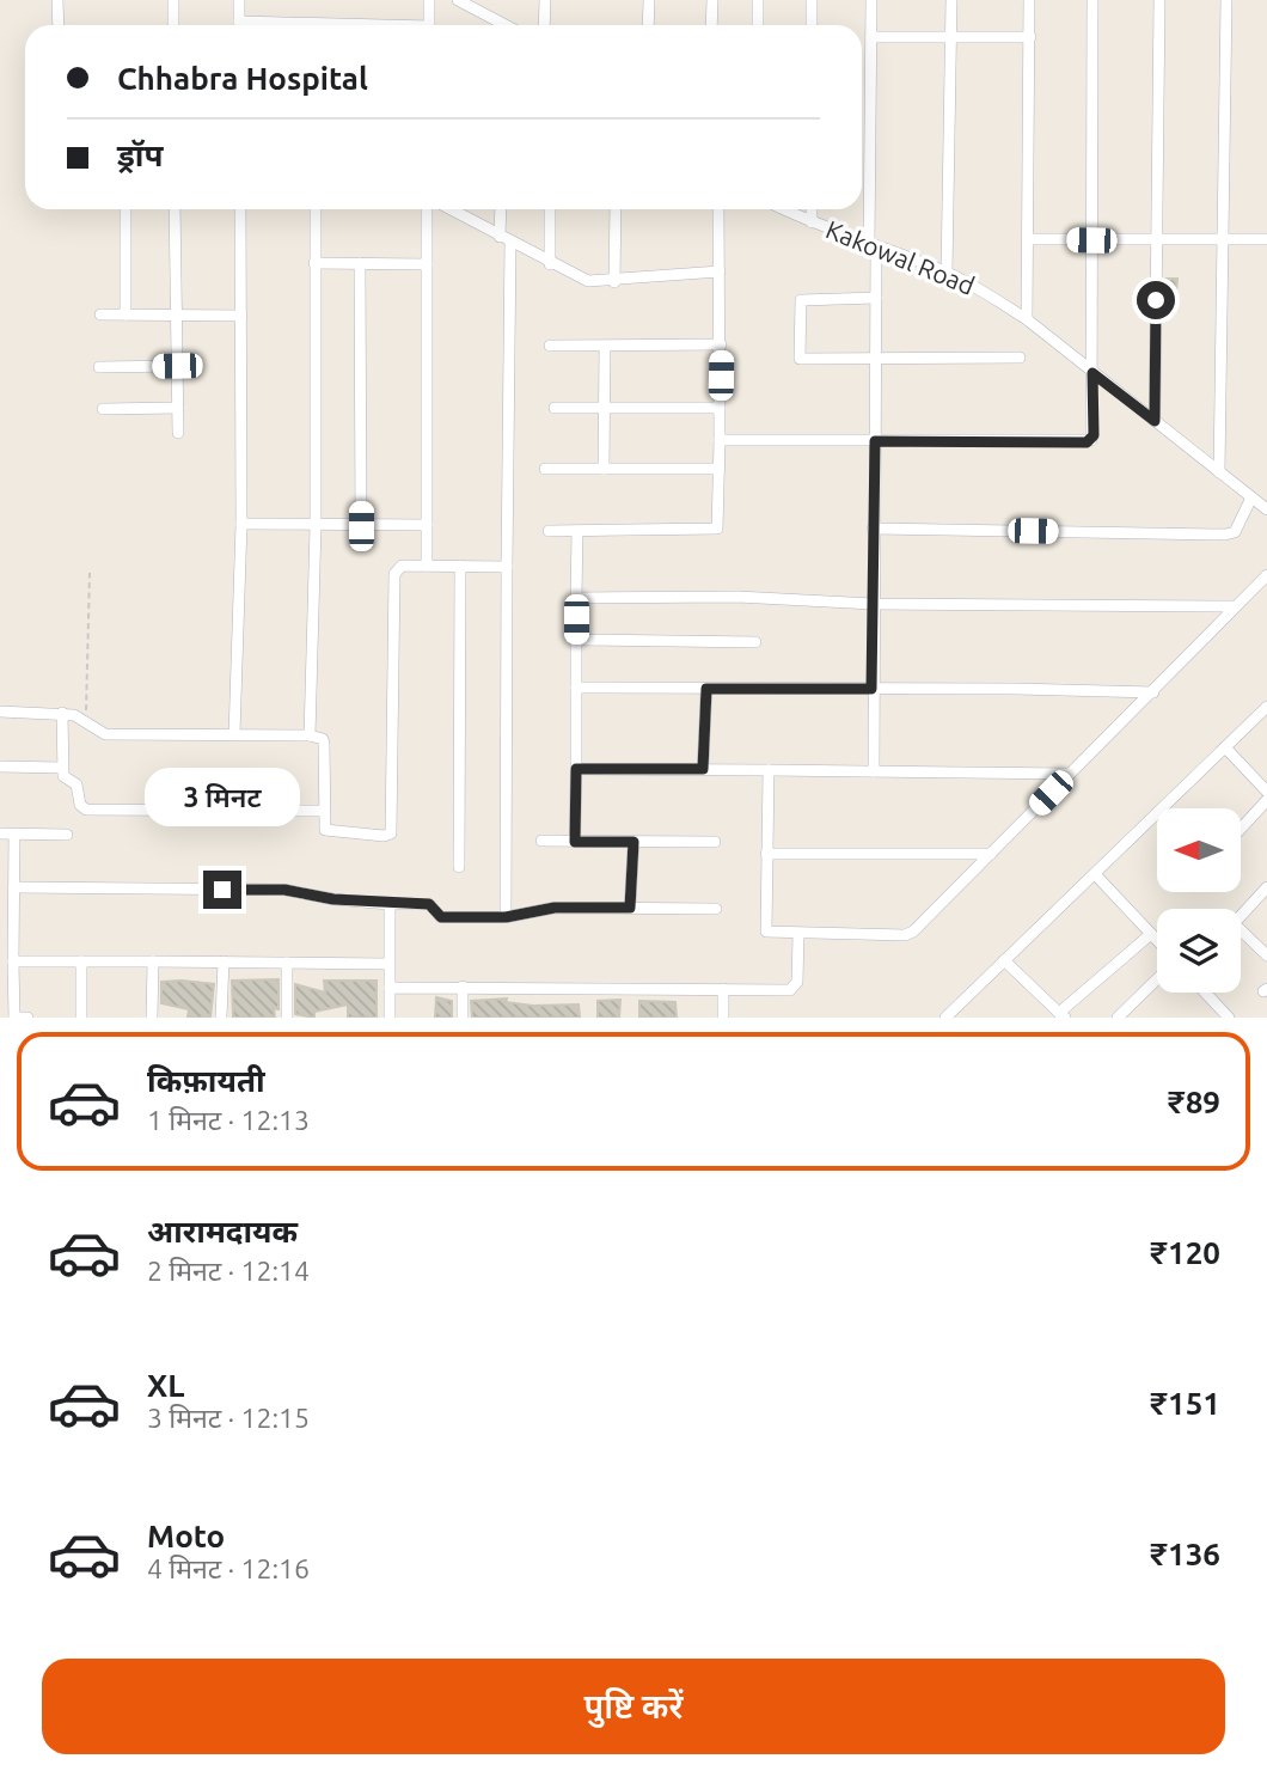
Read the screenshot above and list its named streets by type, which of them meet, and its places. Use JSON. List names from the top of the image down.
{
  "streets": {
    "street": ["Kakowal Road"]
  },
  "north": "left",
  "page": {
    "banner": ["Chhabra Hospital", "ड्रॉप"],
    "bubble": "3 मिनट",
    "list": [
      {
        "name": "किफ़ायती",
        "note": "1 मिनट · 12:13",
        "value": "₹89"
      },
      {
        "name": "आरामदायक",
        "note": "2 मिनट · 12:14",
        "value": "₹120"
      },
      {
        "name": "XL",
        "note": "3 मिनट · 12:15",
        "value": "₹151"
      },
      {
        "name": "Moto",
        "note": "4 मिनट · 12:16",
        "value": "₹136"
      }
    ],
    "buttons": "पुष्टि करें"
  }
}
